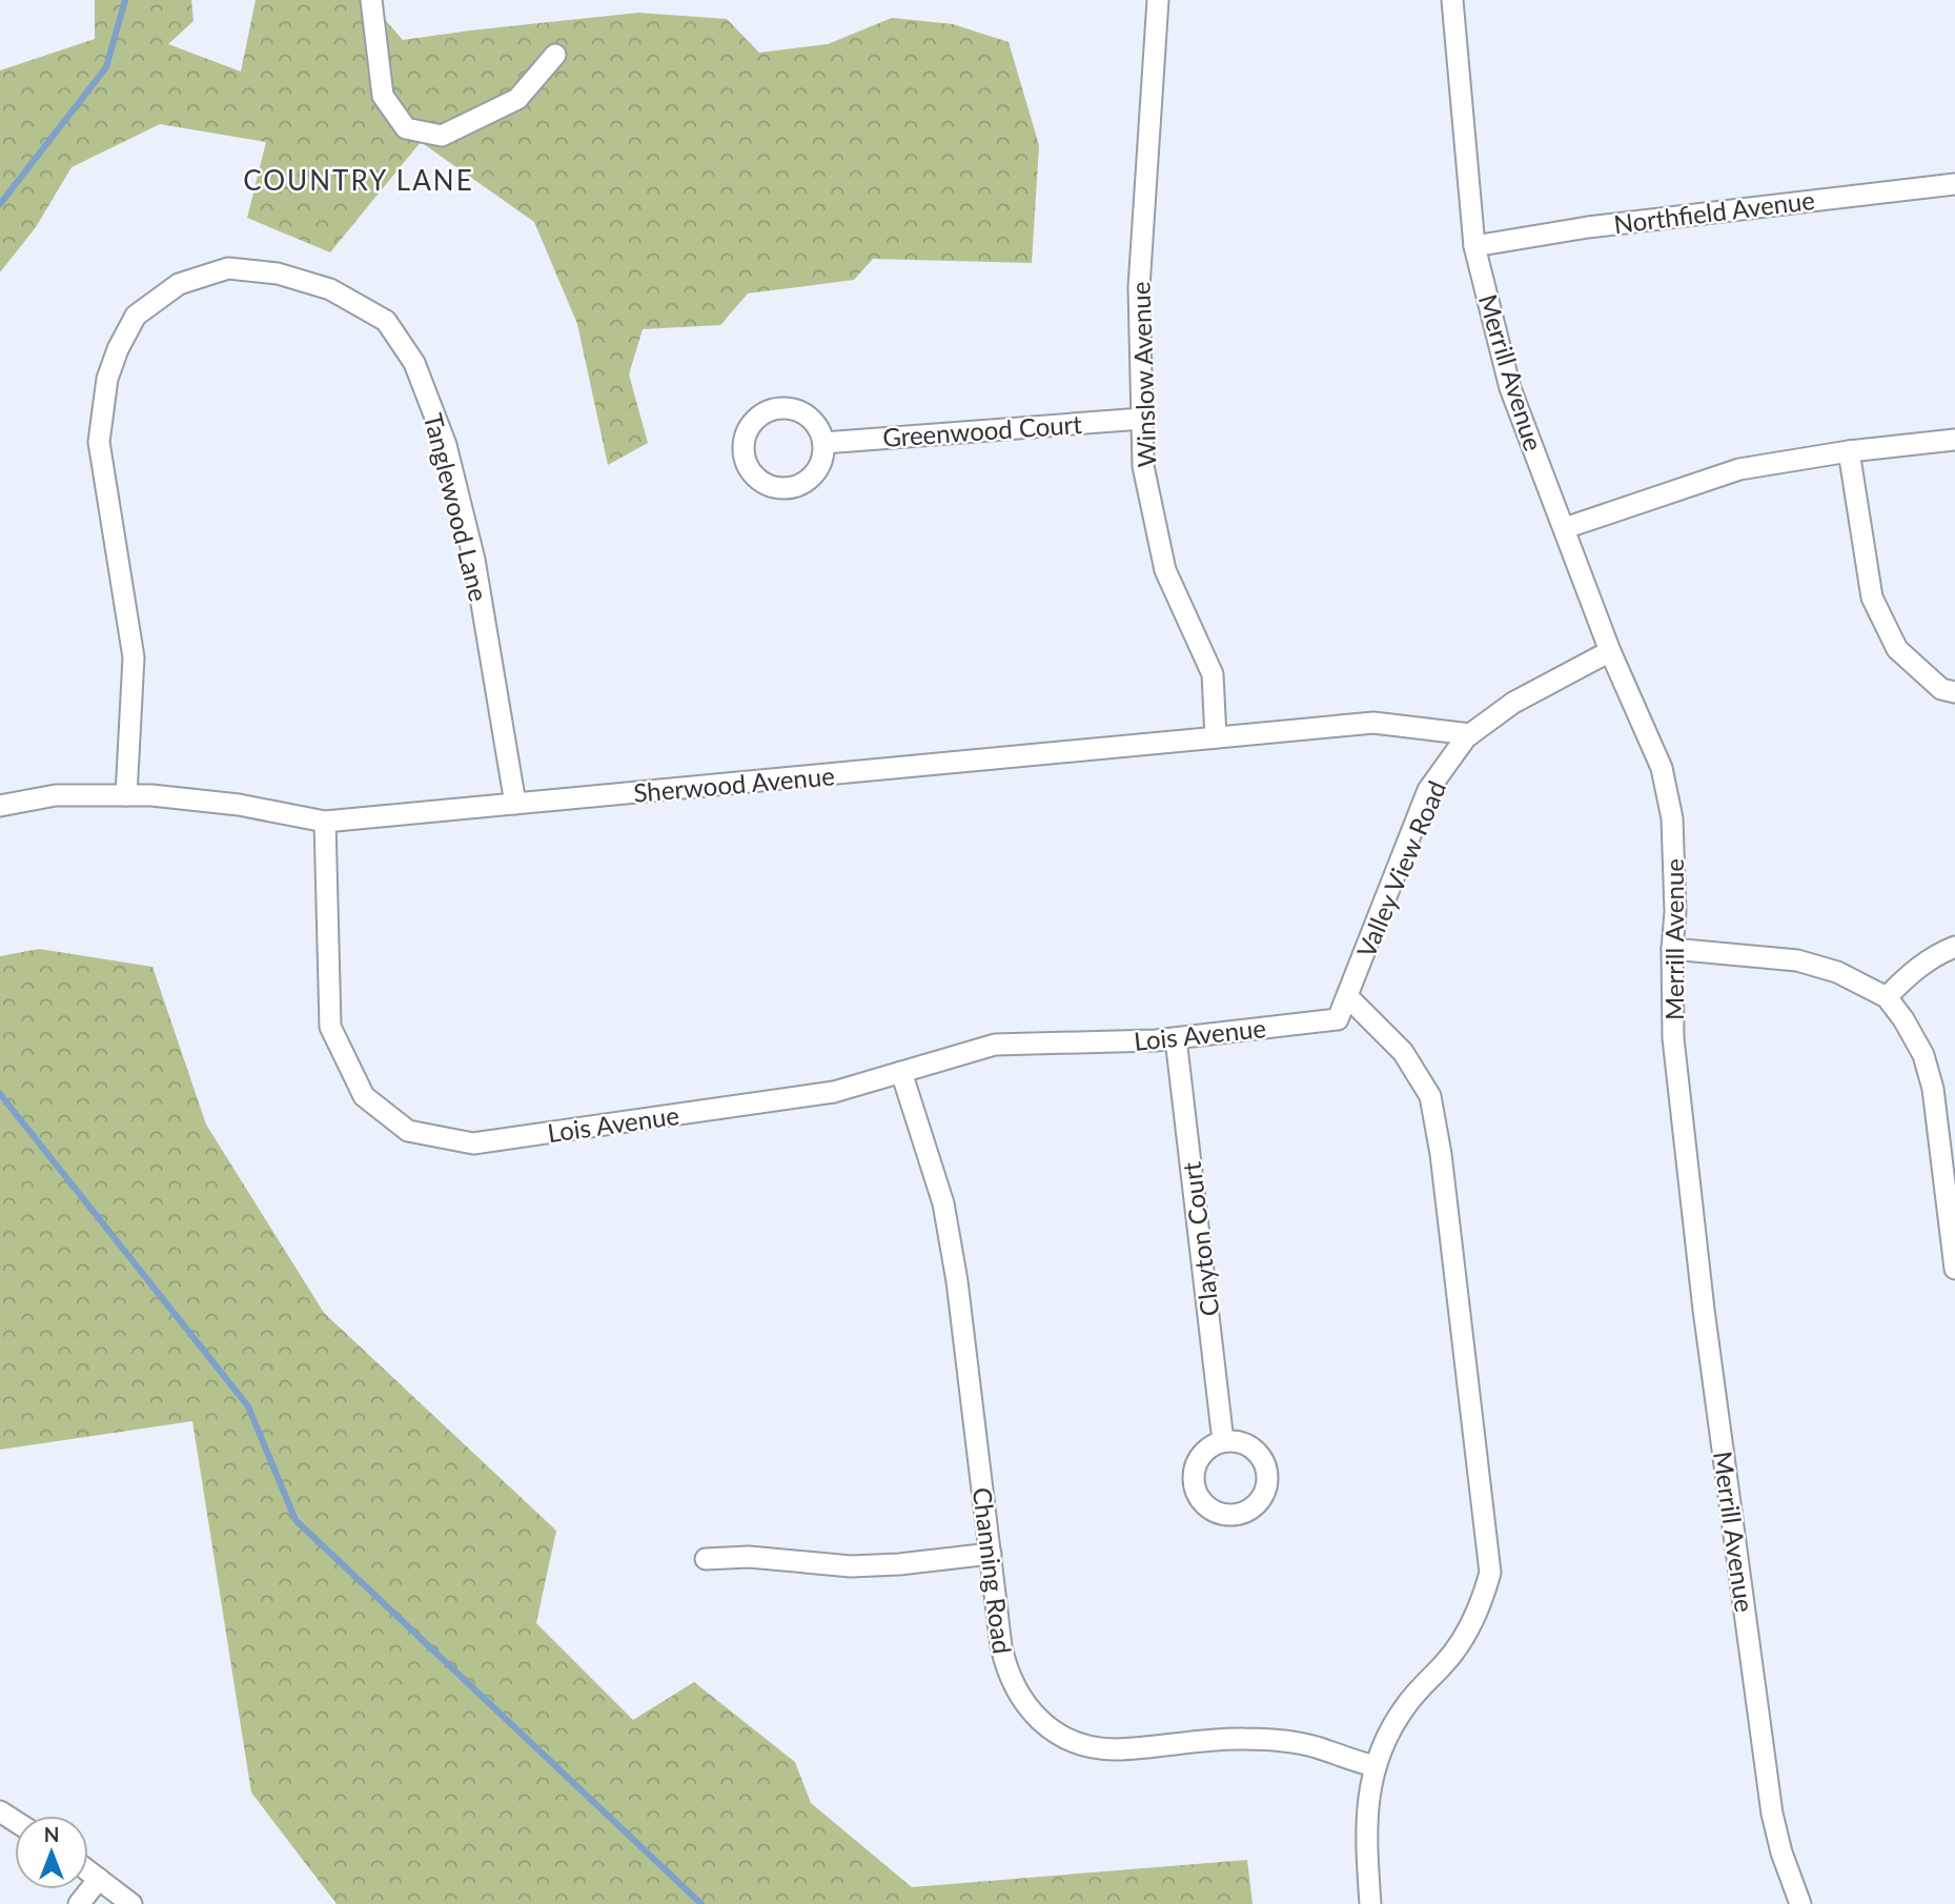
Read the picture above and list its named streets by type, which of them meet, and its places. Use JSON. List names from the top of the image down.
{
  "streets": {
    "street": [
      "Northfield Avenue",
      "Merrill Avenue",
      "Winslow Avenue",
      "Greenwood Court",
      "Tanglewood Lane",
      "Sherwood Avenue",
      "Valley View Road",
      "Lois Avenue",
      "Clayton Court",
      "Channing Road"
    ]
  },
  "crossings": [
    ["Northfield Avenue", "Merrill Avenue"],
    ["Merrill Avenue", "Valley View Road"],
    ["Winslow Avenue", "Greenwood Court"],
    ["Winslow Avenue", "Sherwood Avenue"],
    ["Tanglewood Lane", "Sherwood Avenue"],
    ["Sherwood Avenue", "Valley View Road"],
    ["Sherwood Avenue", "Lois Avenue"],
    ["Valley View Road", "Lois Avenue"],
    ["Lois Avenue", "Clayton Court"],
    ["Lois Avenue", "Channing Road"]
  ],
  "districts": ["COUNTRY LANE"],
  "north": "top"
}
